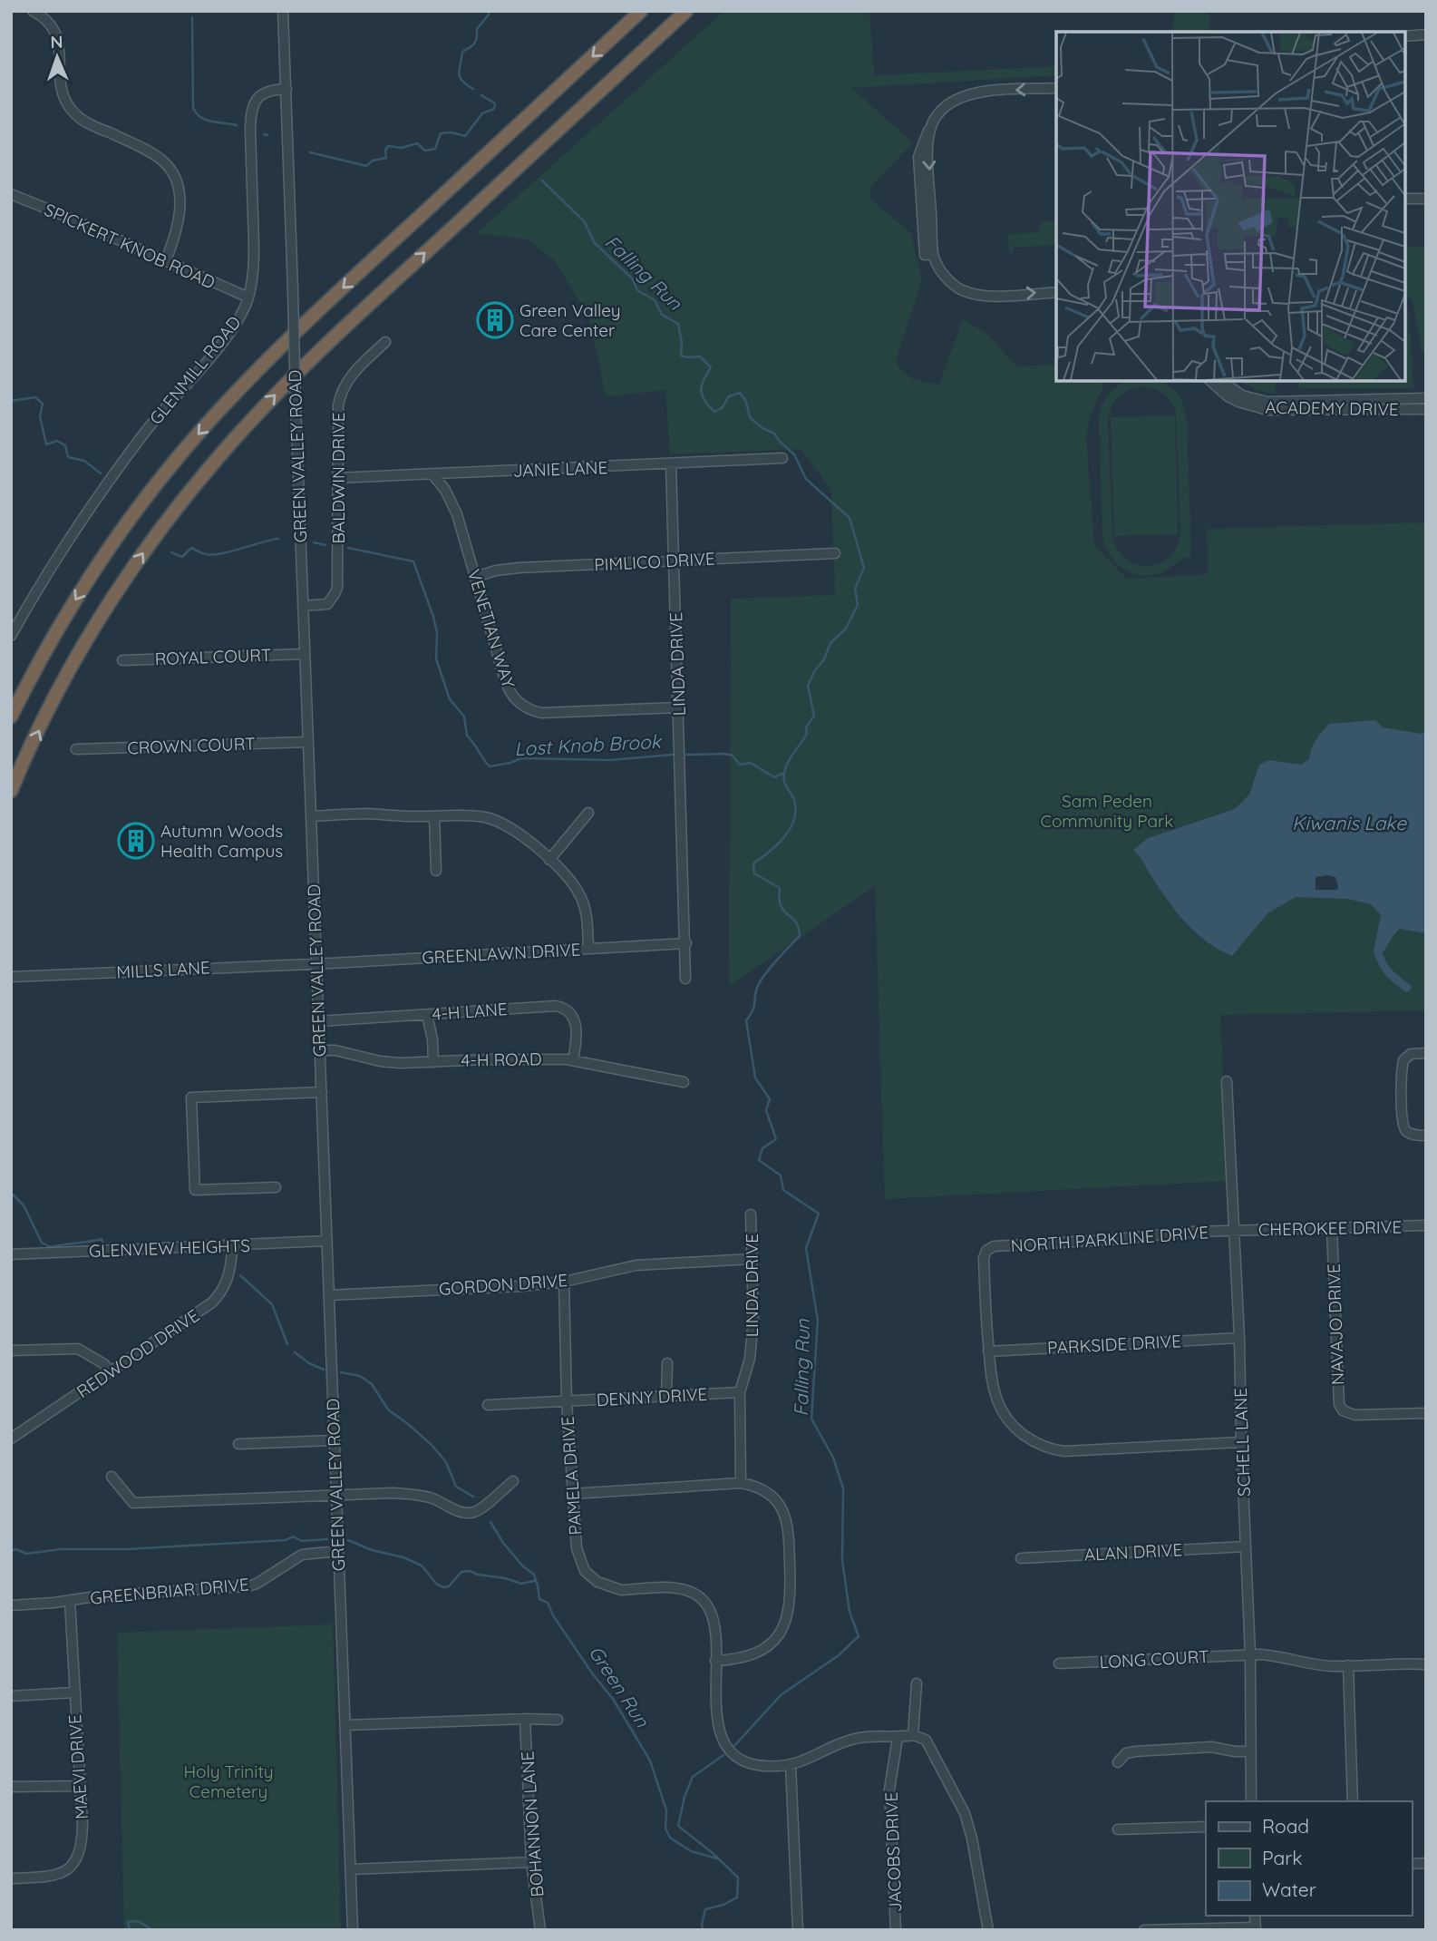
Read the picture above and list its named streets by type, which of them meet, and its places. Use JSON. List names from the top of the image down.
{
  "streets": {
    "street": [
      "SPICKERT KNOB ROAD",
      "GLENMILL ROAD",
      "ACADEMY DRIVE",
      "GREEN VALLEY ROAD",
      "JANIE LANE",
      "BALDWIN DRIVE",
      "PIMLICO DRIVE",
      "VENETIAN WAY",
      "ROYAL COURT",
      "LINDA DRIVE",
      "CROWN COURT",
      "GREENLAWN DRIVE",
      "MILLS LANE",
      "4-H LANE",
      "4-H ROAD",
      "CHEROKEE DRIVE",
      "NORTH PARKLINE DRIVE",
      "GLENVIEW HEIGHTS",
      "GORDON DRIVE",
      "NAVAJO DRIVE",
      "PARKSIDE DRIVE",
      "REDWOOD DRIVE",
      "DENNY DRIVE",
      "SCHELL LANE",
      "PAMELA DRIVE",
      "ALAN DRIVE",
      "GREENBRIAR DRIVE",
      "LONG COURT",
      "MAEVI DRIVE",
      "BOHANNON LANE",
      "JACOBS DRIVE"
    ]
  },
  "crossings": [
    ["SPICKERT KNOB ROAD", "GLENMILL ROAD"],
    ["GLENMILL ROAD", "GREEN VALLEY ROAD"],
    ["GREEN VALLEY ROAD", "BALDWIN DRIVE"],
    ["GREEN VALLEY ROAD", "ROYAL COURT"],
    ["GREEN VALLEY ROAD", "CROWN COURT"],
    ["GREEN VALLEY ROAD", "GREENLAWN DRIVE"],
    ["GREEN VALLEY ROAD", "MILLS LANE"],
    ["GREEN VALLEY ROAD", "4-H LANE"],
    ["GREEN VALLEY ROAD", "4-H ROAD"],
    ["GREEN VALLEY ROAD", "GLENVIEW HEIGHTS"],
    ["GREEN VALLEY ROAD", "GORDON DRIVE"],
    ["GREEN VALLEY ROAD", "GREENBRIAR DRIVE"],
    ["JANIE LANE", "BALDWIN DRIVE"],
    ["JANIE LANE", "VENETIAN WAY"],
    ["JANIE LANE", "LINDA DRIVE"],
    ["PIMLICO DRIVE", "VENETIAN WAY"],
    ["PIMLICO DRIVE", "LINDA DRIVE"],
    ["VENETIAN WAY", "LINDA DRIVE"],
    ["LINDA DRIVE", "GREENLAWN DRIVE"],
    ["LINDA DRIVE", "GORDON DRIVE"],
    ["LINDA DRIVE", "DENNY DRIVE"],
    ["GREENLAWN DRIVE", "MILLS LANE"],
    ["4-H LANE", "4-H ROAD"],
    ["CHEROKEE DRIVE", "NORTH PARKLINE DRIVE"],
    ["CHEROKEE DRIVE", "NAVAJO DRIVE"],
    ["CHEROKEE DRIVE", "SCHELL LANE"],
    ["NORTH PARKLINE DRIVE", "PARKSIDE DRIVE"],
    ["NORTH PARKLINE DRIVE", "SCHELL LANE"],
    ["GLENVIEW HEIGHTS", "REDWOOD DRIVE"],
    ["GORDON DRIVE", "PAMELA DRIVE"],
    ["PARKSIDE DRIVE", "SCHELL LANE"],
    ["DENNY DRIVE", "PAMELA DRIVE"],
    ["SCHELL LANE", "ALAN DRIVE"],
    ["SCHELL LANE", "LONG COURT"],
    ["PAMELA DRIVE", "JACOBS DRIVE"],
    ["GREENBRIAR DRIVE", "MAEVI DRIVE"]
  ],
  "water": [
    "Falling Run",
    "Lost Knob Brook",
    "Kiwanis Lake",
    "Green Run"
  ],
  "parks": ["Sam Peden Community Park", "Holy Trinity Cemetery"],
  "places": {
    "building": ["Green Valley Care Center", "Autumn Woods Health Campus"]
  },
  "legend": ["Road", "Park", "Water"],
  "north": "top"
}
